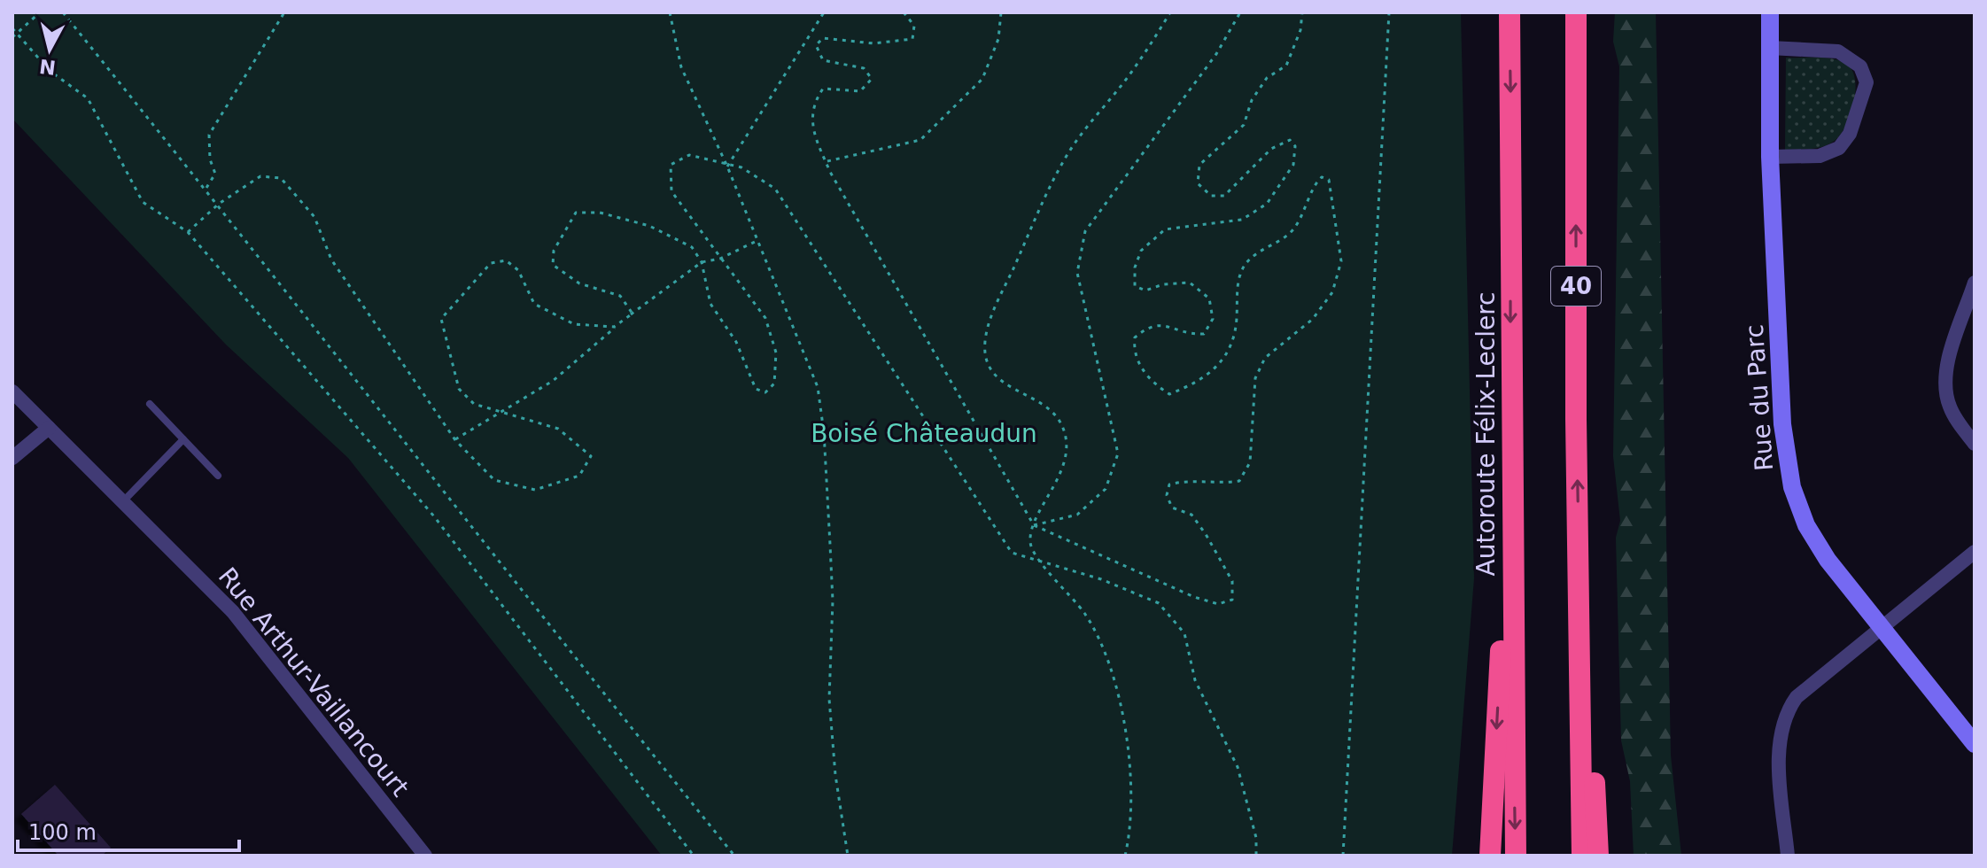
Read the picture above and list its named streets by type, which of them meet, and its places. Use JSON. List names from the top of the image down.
{
  "streets": {
    "highway": ["40", "Autoroute Félix-Leclerc"],
    "street": ["Rue du Parc", "Rue Arthur-Vaillancourt"]
  },
  "parks": ["Boisé Châteaudun"],
  "scale_bar": "100 m",
  "north": "bottom"
}
